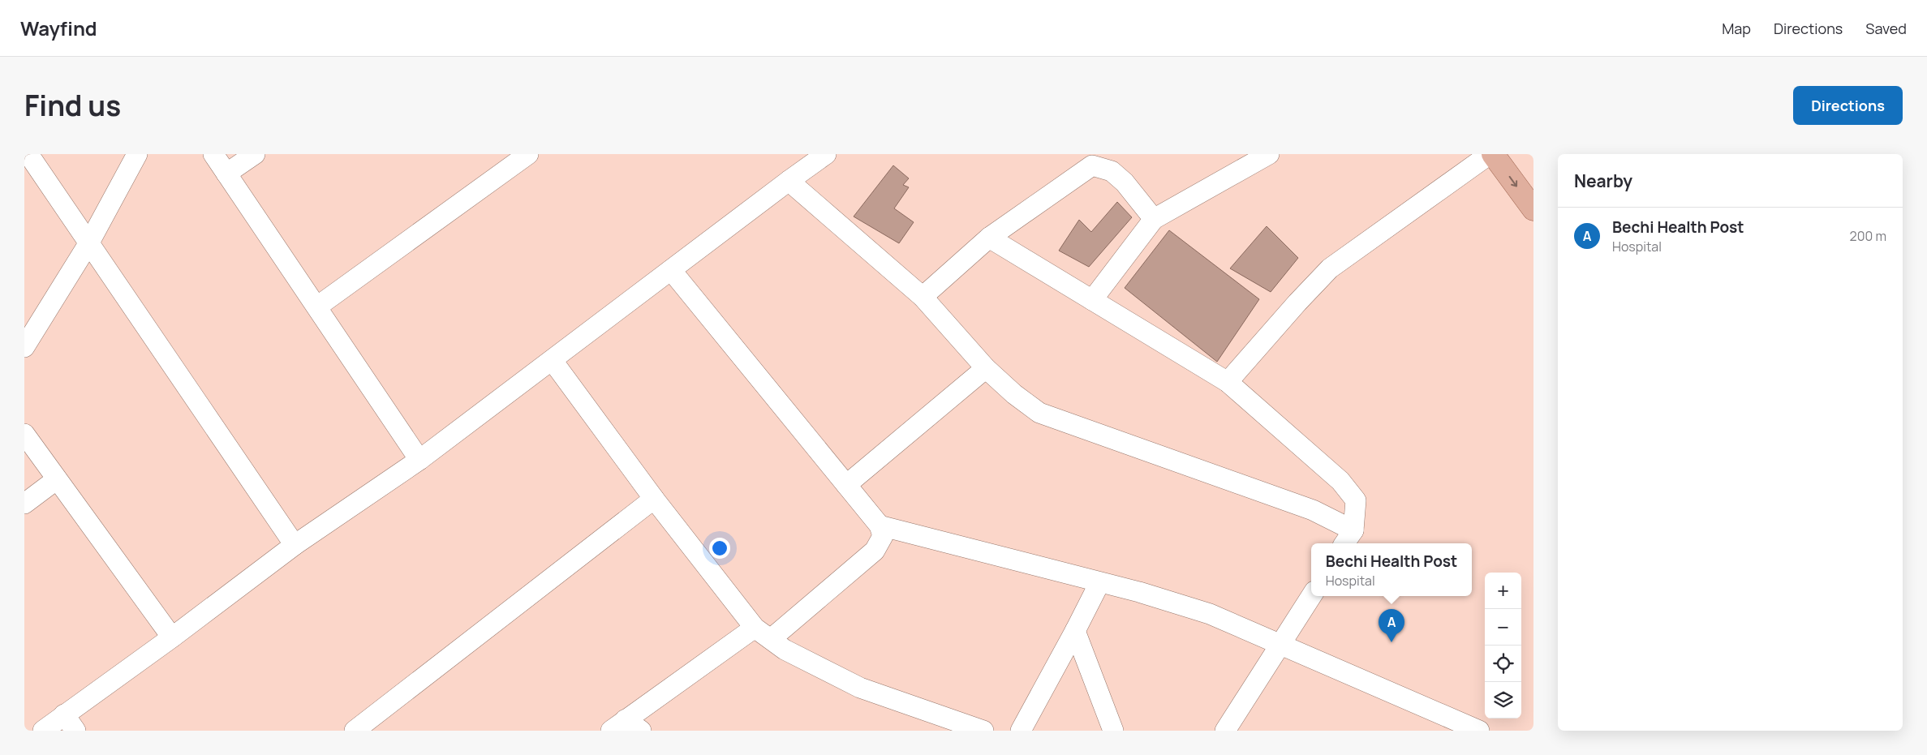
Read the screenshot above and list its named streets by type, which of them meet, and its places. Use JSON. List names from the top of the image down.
{
  "page": {
    "header": "Wayfind",
    "nav": ["Map", "Directions", "Saved"],
    "title": "Find us",
    "buttons": "Directions",
    "heading": "Nearby",
    "list": [
      {
        "mark": "A",
        "name": "Bechi Health Post",
        "note": "Hospital",
        "value": "200 m"
      }
    ],
    "popup": ["Bechi Health Post", "Hospital"],
    "map_buttons": ["+", "−"],
    "pins": "A"
  }
}
